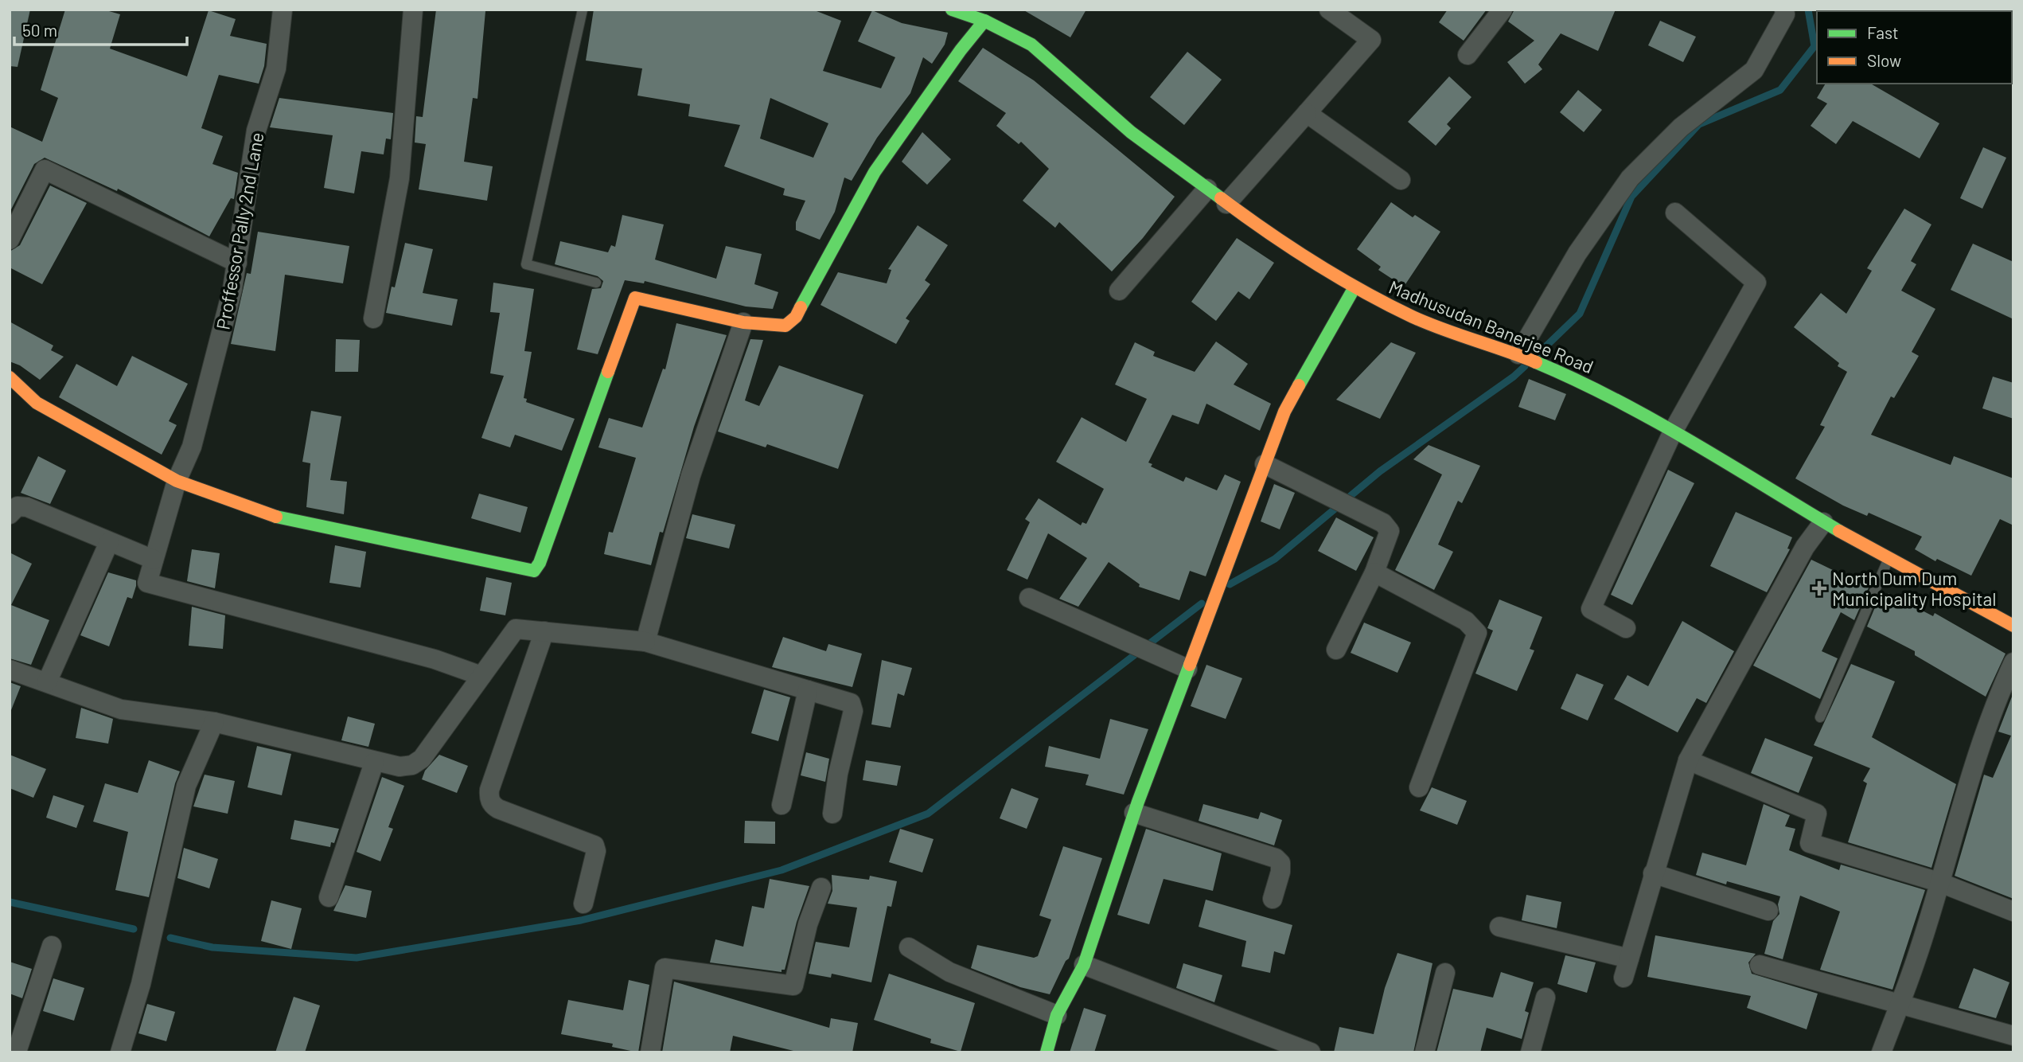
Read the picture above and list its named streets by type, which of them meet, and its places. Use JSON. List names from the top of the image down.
{
  "streets": {
    "street": ["Proffessor Pally 2nd Lane", "Madhusudan Banerjee Road"]
  },
  "places": {
    "health": ["North Dum Dum Municipality Hospital"]
  },
  "legend": ["Fast", "Slow"],
  "scale_bar": "50 m"
}
